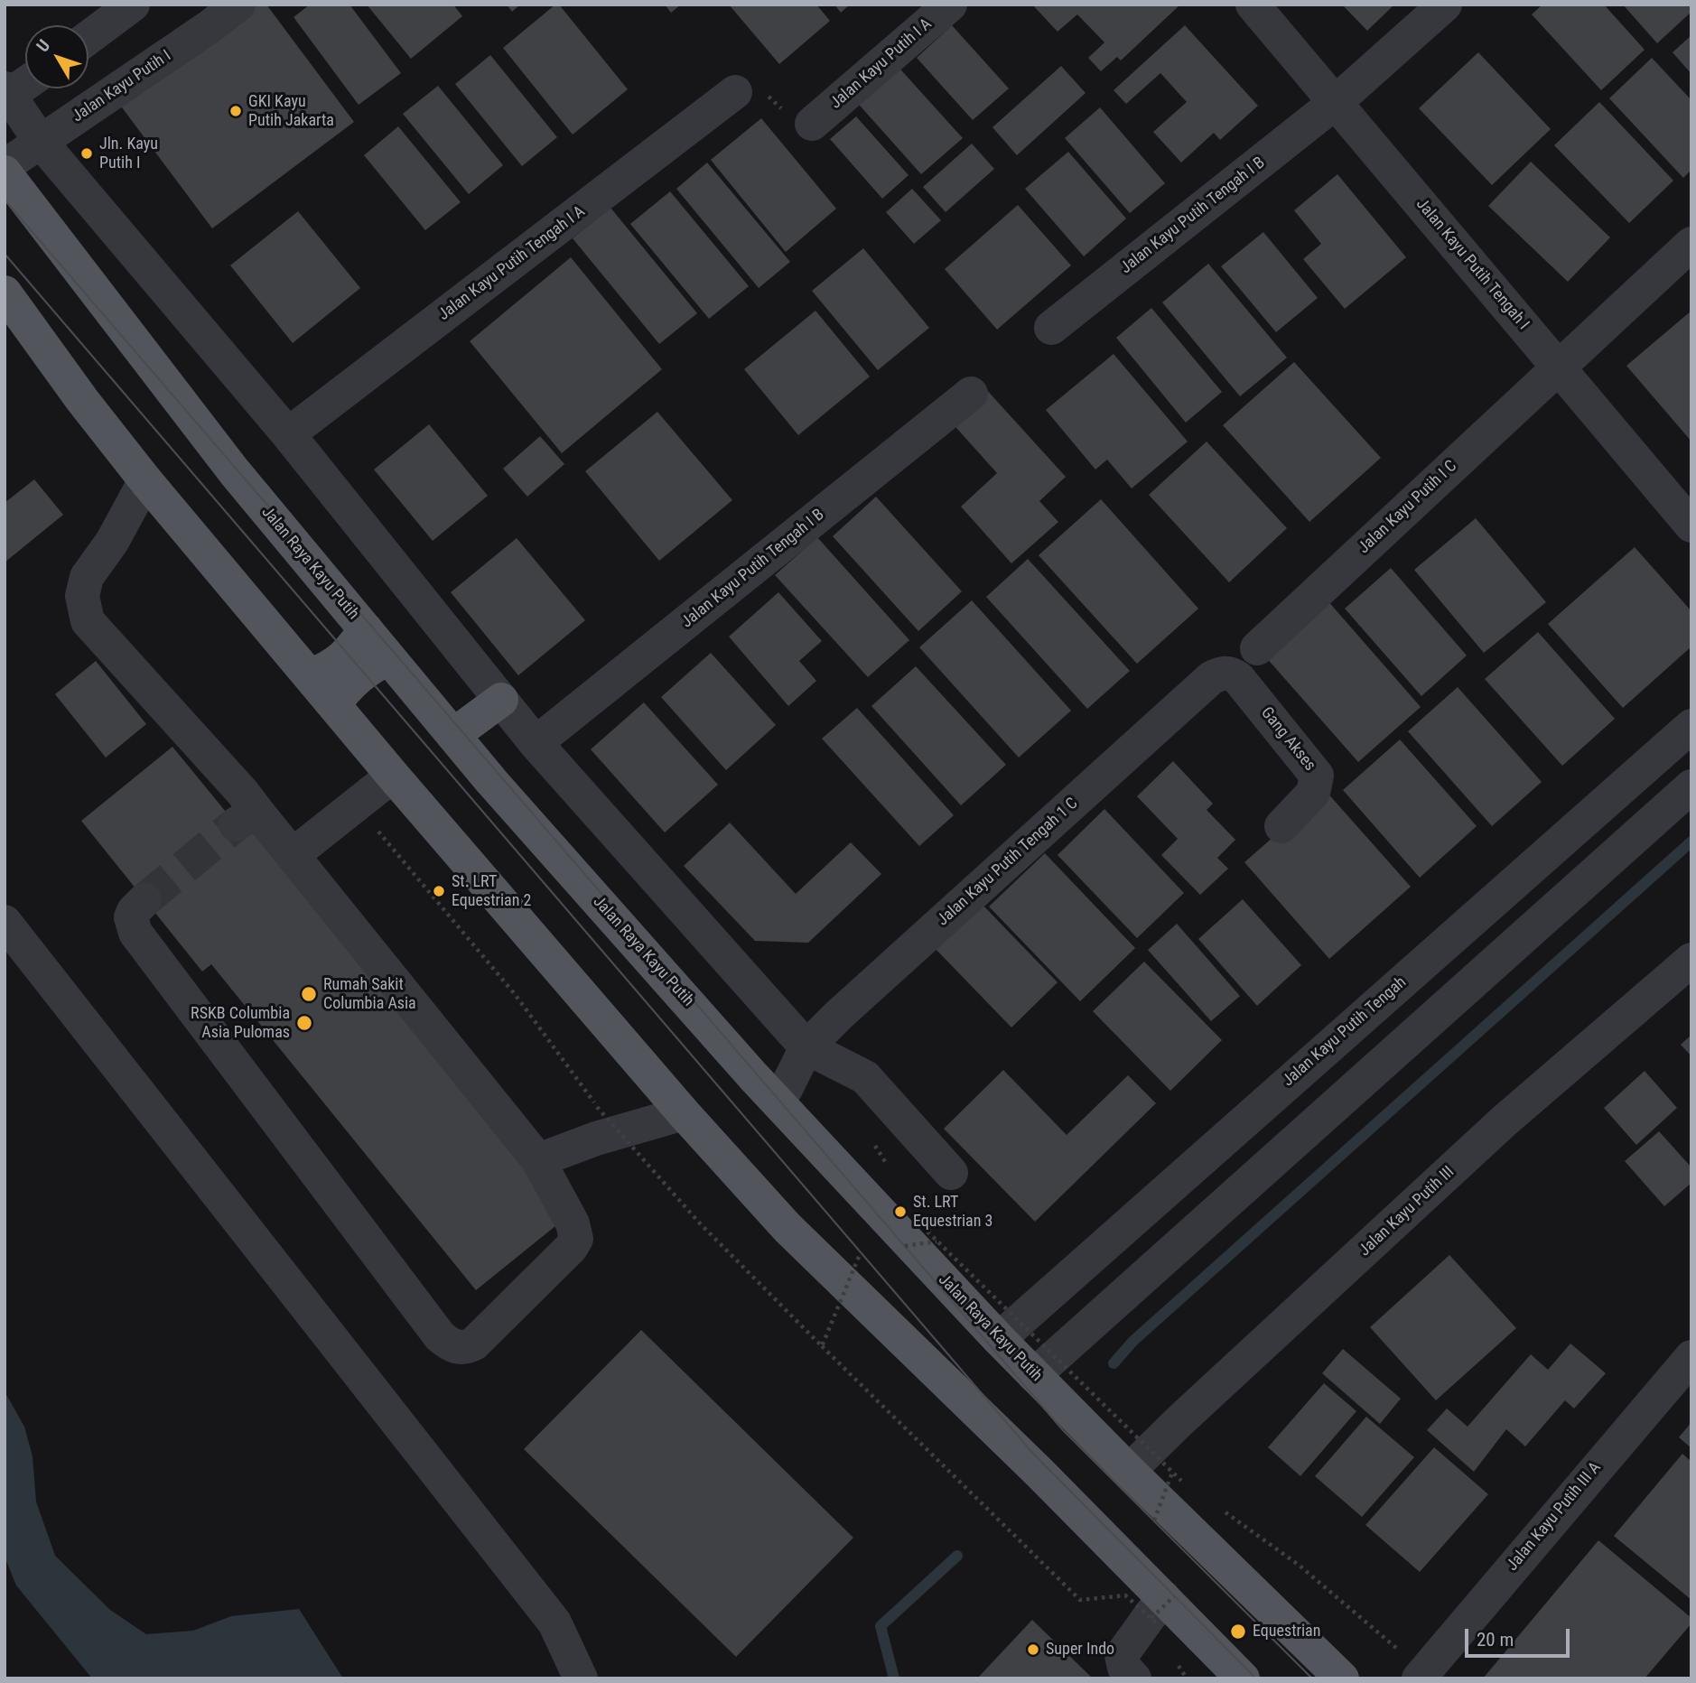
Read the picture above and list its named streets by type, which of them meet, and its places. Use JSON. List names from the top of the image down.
{
  "streets": {
    "main road": ["Jalan Raya Kayu Putih"],
    "street": [
      "Jalan Kayu Putih I A",
      "Jalan Kayu Putih I",
      "Jalan Kayu Putih Tengah I B",
      "Jalan Kayu Putih Tengah I A",
      "Jalan Kayu Putih Tengah I",
      "Jalan Kayu Putih I C",
      "Gang Akses",
      "Jalan Kayu Putih Tengah 1 C",
      "Jalan Kayu Putih Tengah",
      "Jalan Kayu Putih III",
      "Jalan Kayu Putih III A"
    ]
  },
  "crossings": [
    ["Jalan Kayu Putih Tengah I B", "Jalan Kayu Putih Tengah I"],
    ["Jalan Kayu Putih Tengah I", "Jalan Kayu Putih I C"],
    ["Jalan Raya Kayu Putih", "Jalan Kayu Putih Tengah 1 C"],
    ["Jalan Raya Kayu Putih", "Jalan Kayu Putih Tengah"],
    ["Jalan Raya Kayu Putih", "Jalan Kayu Putih III"],
    ["Gang Akses", "Jalan Kayu Putih Tengah 1 C"]
  ],
  "places": [
    "GKI Kayu Putih Jakarta",
    "Jln. Kayu Putih I",
    "St. LRT Equestrian 2",
    "Rumah Sakit Columbia Asia",
    "RSKB Columbia Asia Pulomas",
    "St. LRT Equestrian 3",
    "Equestrian",
    "Super Indo"
  ],
  "scale_bar": "20 m",
  "north": "top left"
}
